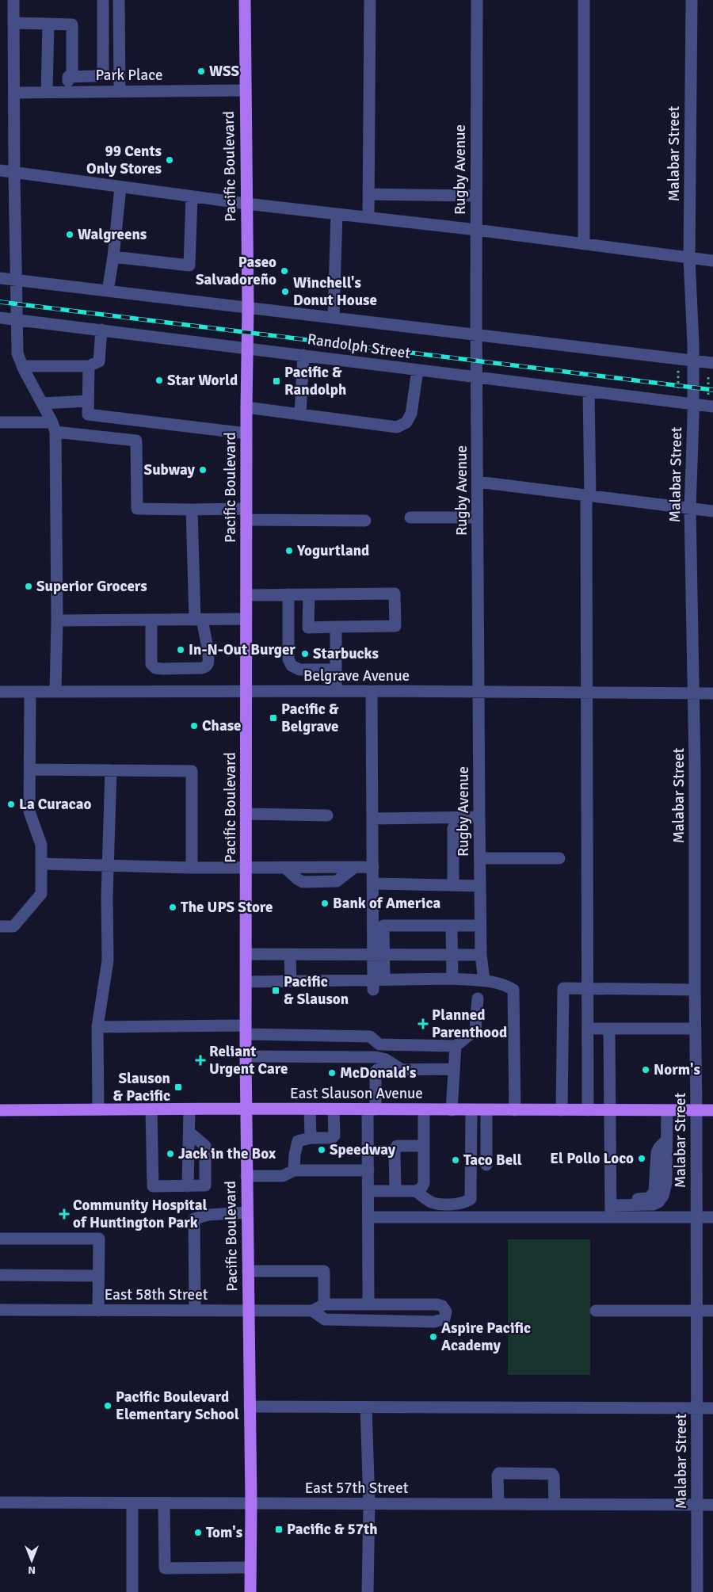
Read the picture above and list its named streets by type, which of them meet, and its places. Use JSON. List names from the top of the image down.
{
  "streets": {
    "main road": ["Pacific Boulevard", "East Slauson Avenue"],
    "street": [
      "Park Place",
      "Malabar Street",
      "Rugby Avenue",
      "Randolph Street",
      "Belgrave Avenue",
      "East 58th Street",
      "East 57th Street"
    ]
  },
  "crossings": [
    ["Park Place", "Pacific Boulevard"],
    ["Malabar Street", "Randolph Street"],
    ["Malabar Street", "Belgrave Avenue"],
    ["Malabar Street", "East Slauson Avenue"],
    ["Malabar Street", "East 57th Street"],
    ["Pacific Boulevard", "Randolph Street"],
    ["Pacific Boulevard", "Belgrave Avenue"],
    ["Pacific Boulevard", "East Slauson Avenue"],
    ["Pacific Boulevard", "East 58th Street"],
    ["Pacific Boulevard", "East 57th Street"],
    ["Rugby Avenue", "Randolph Street"],
    ["Rugby Avenue", "Belgrave Avenue"]
  ],
  "places": {
    "other": [
      "WSS",
      "99 Cents Only Stores",
      "Walgreens",
      "Paseo Salvadoreño",
      "Winchell's Donut House",
      "Star World",
      "Subway",
      "Yogurtland",
      "Superior Grocers",
      "In-N-Out Burger",
      "Starbucks",
      "Chase",
      "La Curacao",
      "Bank of America",
      "The UPS Store",
      "Norm's",
      "McDonald's",
      "Speedway",
      "Jack in the Box",
      "El Pollo Loco",
      "Taco Bell",
      "Aspire Pacific Academy",
      "Pacific Boulevard Elementary School",
      "Tom's"
    ],
    "transit": [
      "Pacific & Randolph",
      "Pacific & Belgrave",
      "Pacific & Slauson",
      "Slauson & Pacific",
      "Pacific & 57th"
    ],
    "health": ["Planned Parenthood", "Reliant Urgent Care", "Community Hospital of Huntington Park"]
  },
  "north": "bottom"
}
